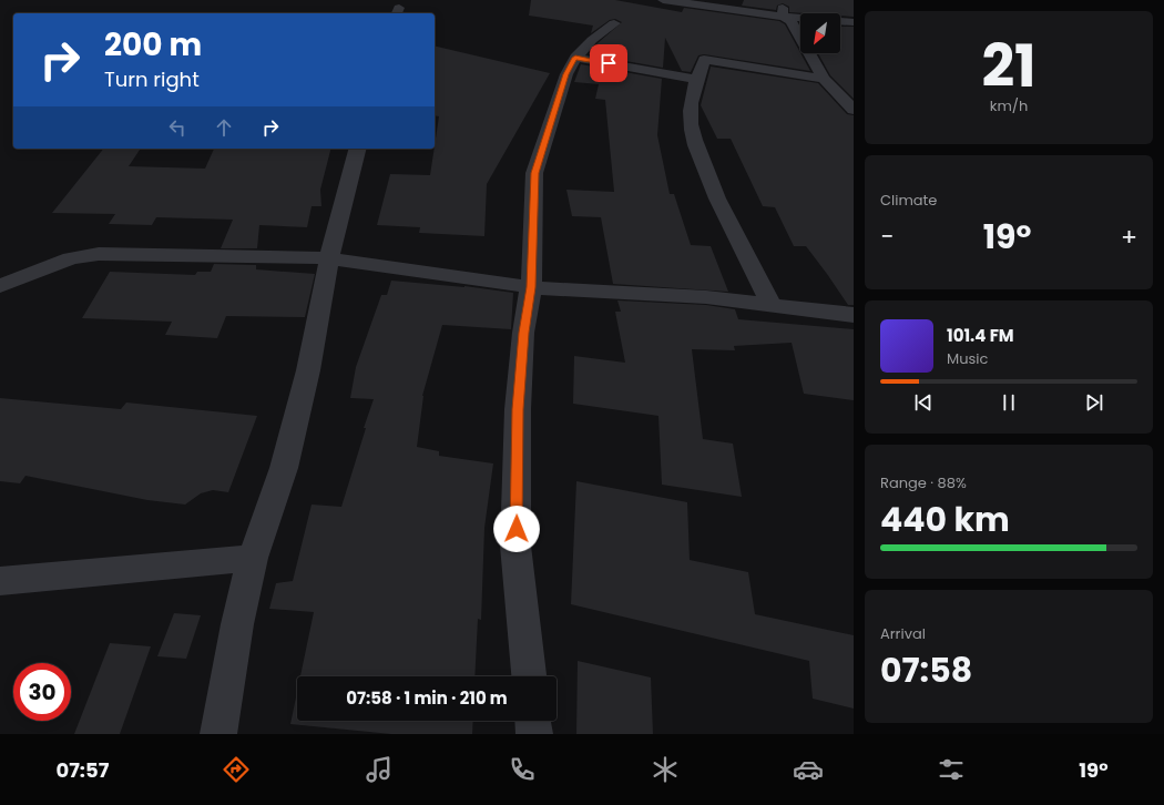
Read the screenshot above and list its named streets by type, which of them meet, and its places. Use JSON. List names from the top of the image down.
{
  "north": "bottom left",
  "page": {
    "tile": [
      ["21", "km/h"],
      "Climate",
      ["Range · 88%", "440 km"],
      ["Arrival", "07:58"]
    ],
    "turn": ["200 m", "Turn right"],
    "heat": ["−", "19°", "+"],
    "song": ["101.4 FM", "Music"],
    "limit": "30",
    "trip": "07:58 · 1 min · 210 m",
    "tabs": ["07:57", "19°"]
  }
}
